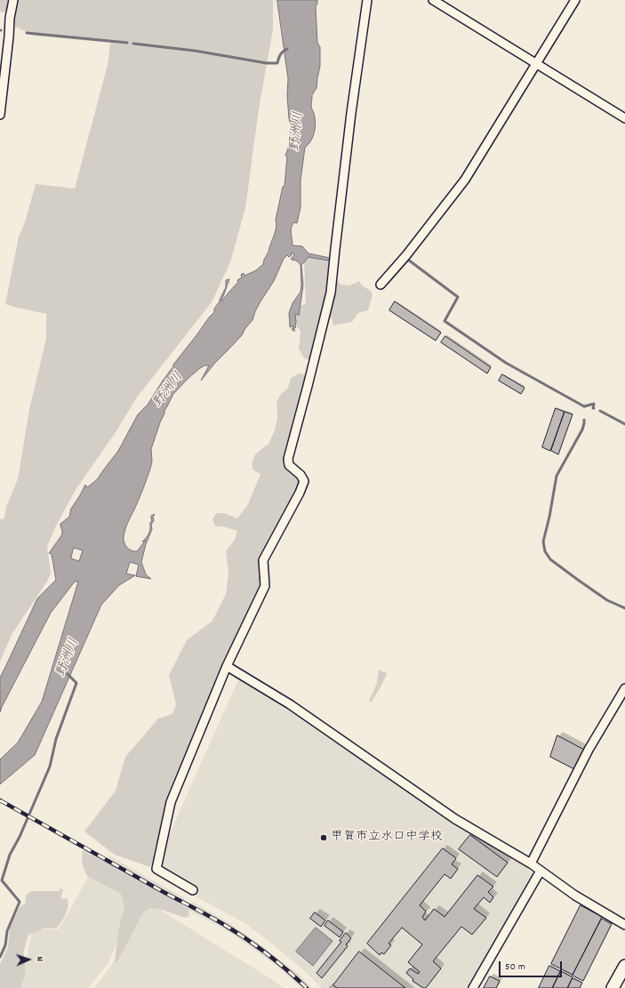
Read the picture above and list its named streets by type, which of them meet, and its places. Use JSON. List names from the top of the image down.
{
  "water": ["野洲川"],
  "places": ["甲賀市立水口中学校"],
  "scale_bar": "50 m",
  "north": "right"
}
